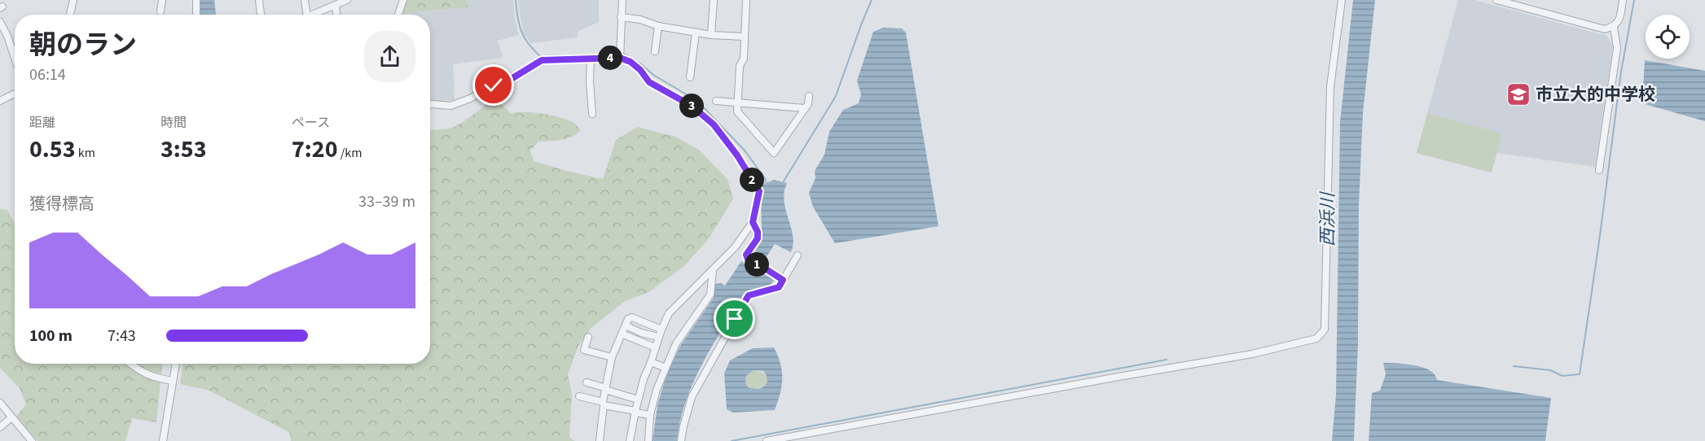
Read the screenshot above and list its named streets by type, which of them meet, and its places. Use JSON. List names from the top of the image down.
{
  "water": ["西浜川"],
  "places": {
    "school or university": ["市立大的中学校"]
  },
  "page": {
    "heading": ["朝のラン", "06:14"],
    "pins": [
      "4",
      "3",
      "2",
      "1"
    ],
    "stats": [
      ["距離", "0.53 km"],
      ["時間", "3:53"],
      ["ペース", "7:20 /km"]
    ],
    "chart": ["獲得標高", "33–39 m"],
    "list": [
      {
        "name": "100 m",
        "note": "7:43"
      }
    ]
  }
}
